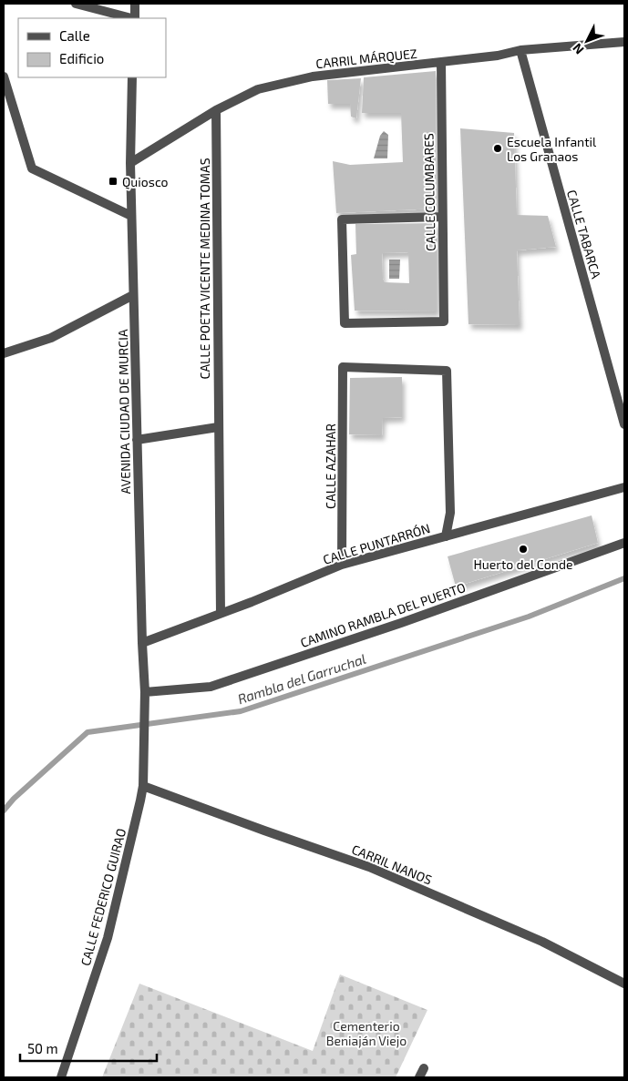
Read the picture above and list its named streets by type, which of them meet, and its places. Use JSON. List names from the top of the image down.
{
  "streets": {
    "street": [
      "CARRIL MÁRQUEZ",
      "CALLE COLUMBARES",
      "CALLE TABARCA",
      "CALLE POETA VICENTE MEDINA TOMAS",
      "AVENIDA CIUDAD DE MURCIA",
      "CALLE AZAHAR",
      "CALLE PUNTARRÓN",
      "CAMINO RAMBLA DEL PUERTO",
      "CARRIL NANOS",
      "CALLE FEDERICO GUIRAO"
    ]
  },
  "crossings": [
    ["CARRIL MÁRQUEZ", "CALLE COLUMBARES"],
    ["CARRIL MÁRQUEZ", "CALLE TABARCA"],
    ["CARRIL MÁRQUEZ", "CALLE POETA VICENTE MEDINA TOMAS"],
    ["CARRIL MÁRQUEZ", "AVENIDA CIUDAD DE MURCIA"],
    ["CALLE POETA VICENTE MEDINA TOMAS", "CALLE PUNTARRÓN"],
    ["AVENIDA CIUDAD DE MURCIA", "CALLE PUNTARRÓN"],
    ["AVENIDA CIUDAD DE MURCIA", "CAMINO RAMBLA DEL PUERTO"],
    ["AVENIDA CIUDAD DE MURCIA", "CALLE FEDERICO GUIRAO"],
    ["CALLE AZAHAR", "CALLE PUNTARRÓN"],
    ["CARRIL NANOS", "CALLE FEDERICO GUIRAO"]
  ],
  "water": ["Rambla del Garruchal"],
  "parks": ["Cementerio Beniaján Viejo"],
  "places": {
    "other": ["Escuela Infantil Los Granaos", "Huerto del Conde"],
    "transit": ["Quiosco"]
  },
  "legend": ["Calle", "Edificio"],
  "scale_bar": "50 m",
  "north": "bottom left"
}
